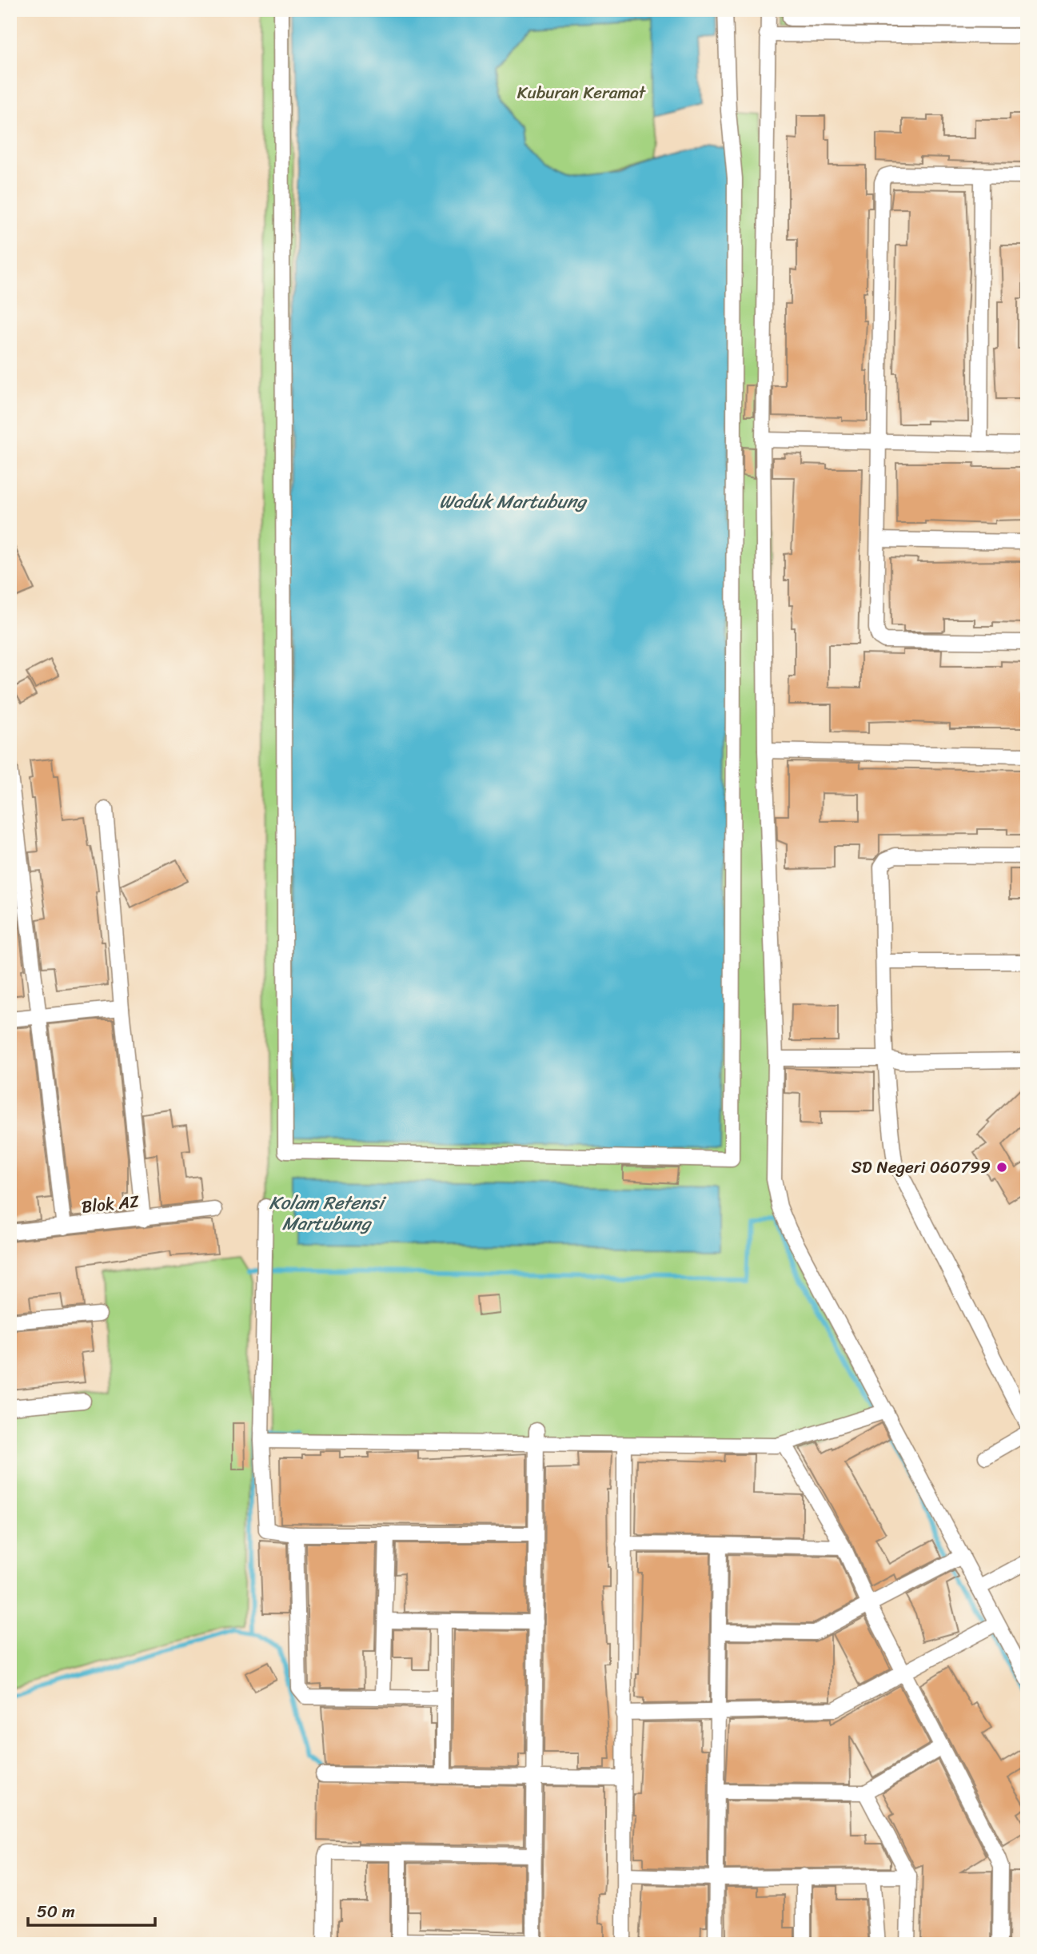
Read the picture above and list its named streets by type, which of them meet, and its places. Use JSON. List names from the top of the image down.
{
  "streets": {
    "street": ["Blok AZ"]
  },
  "water": ["Waduk Martubung", "Kolam Retensi Martubung"],
  "parks": ["Kuburan Keramat"],
  "places": ["SD Negeri 060799"],
  "scale_bar": "50 m"
}
